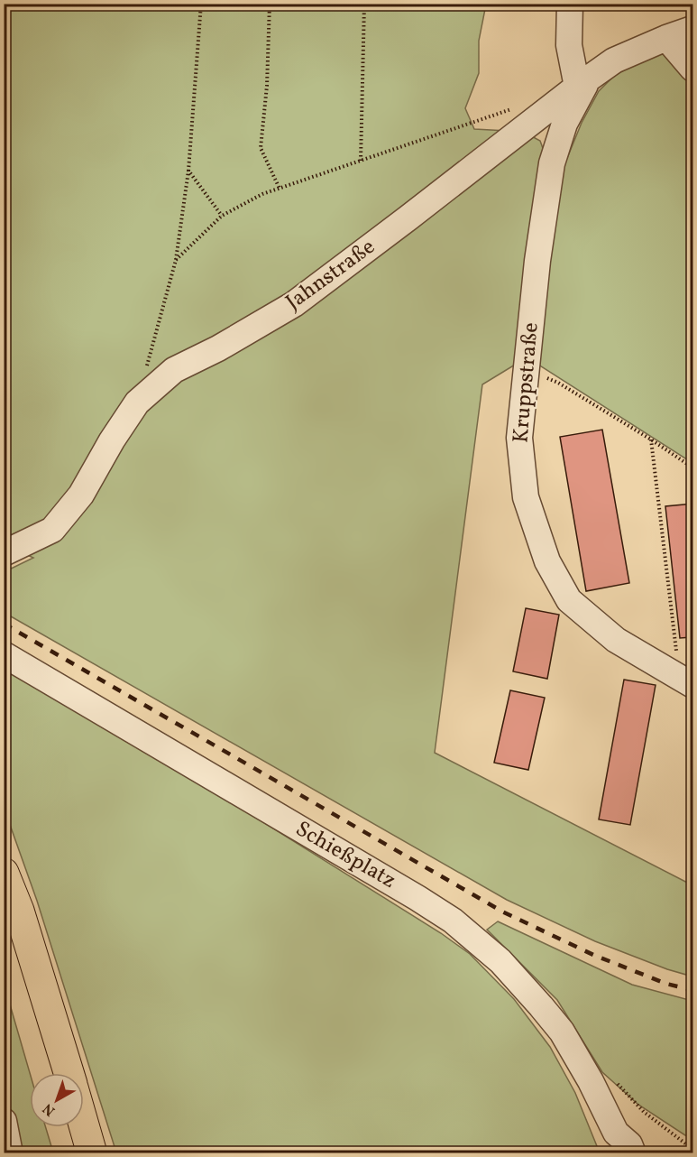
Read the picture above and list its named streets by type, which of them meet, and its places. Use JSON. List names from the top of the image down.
{
  "streets": {
    "street": ["Jahnstraße", "Kruppstraße", "Schießplatz"]
  },
  "crossings": [
    ["Jahnstraße", "Kruppstraße"]
  ],
  "north": "bottom left"
}
